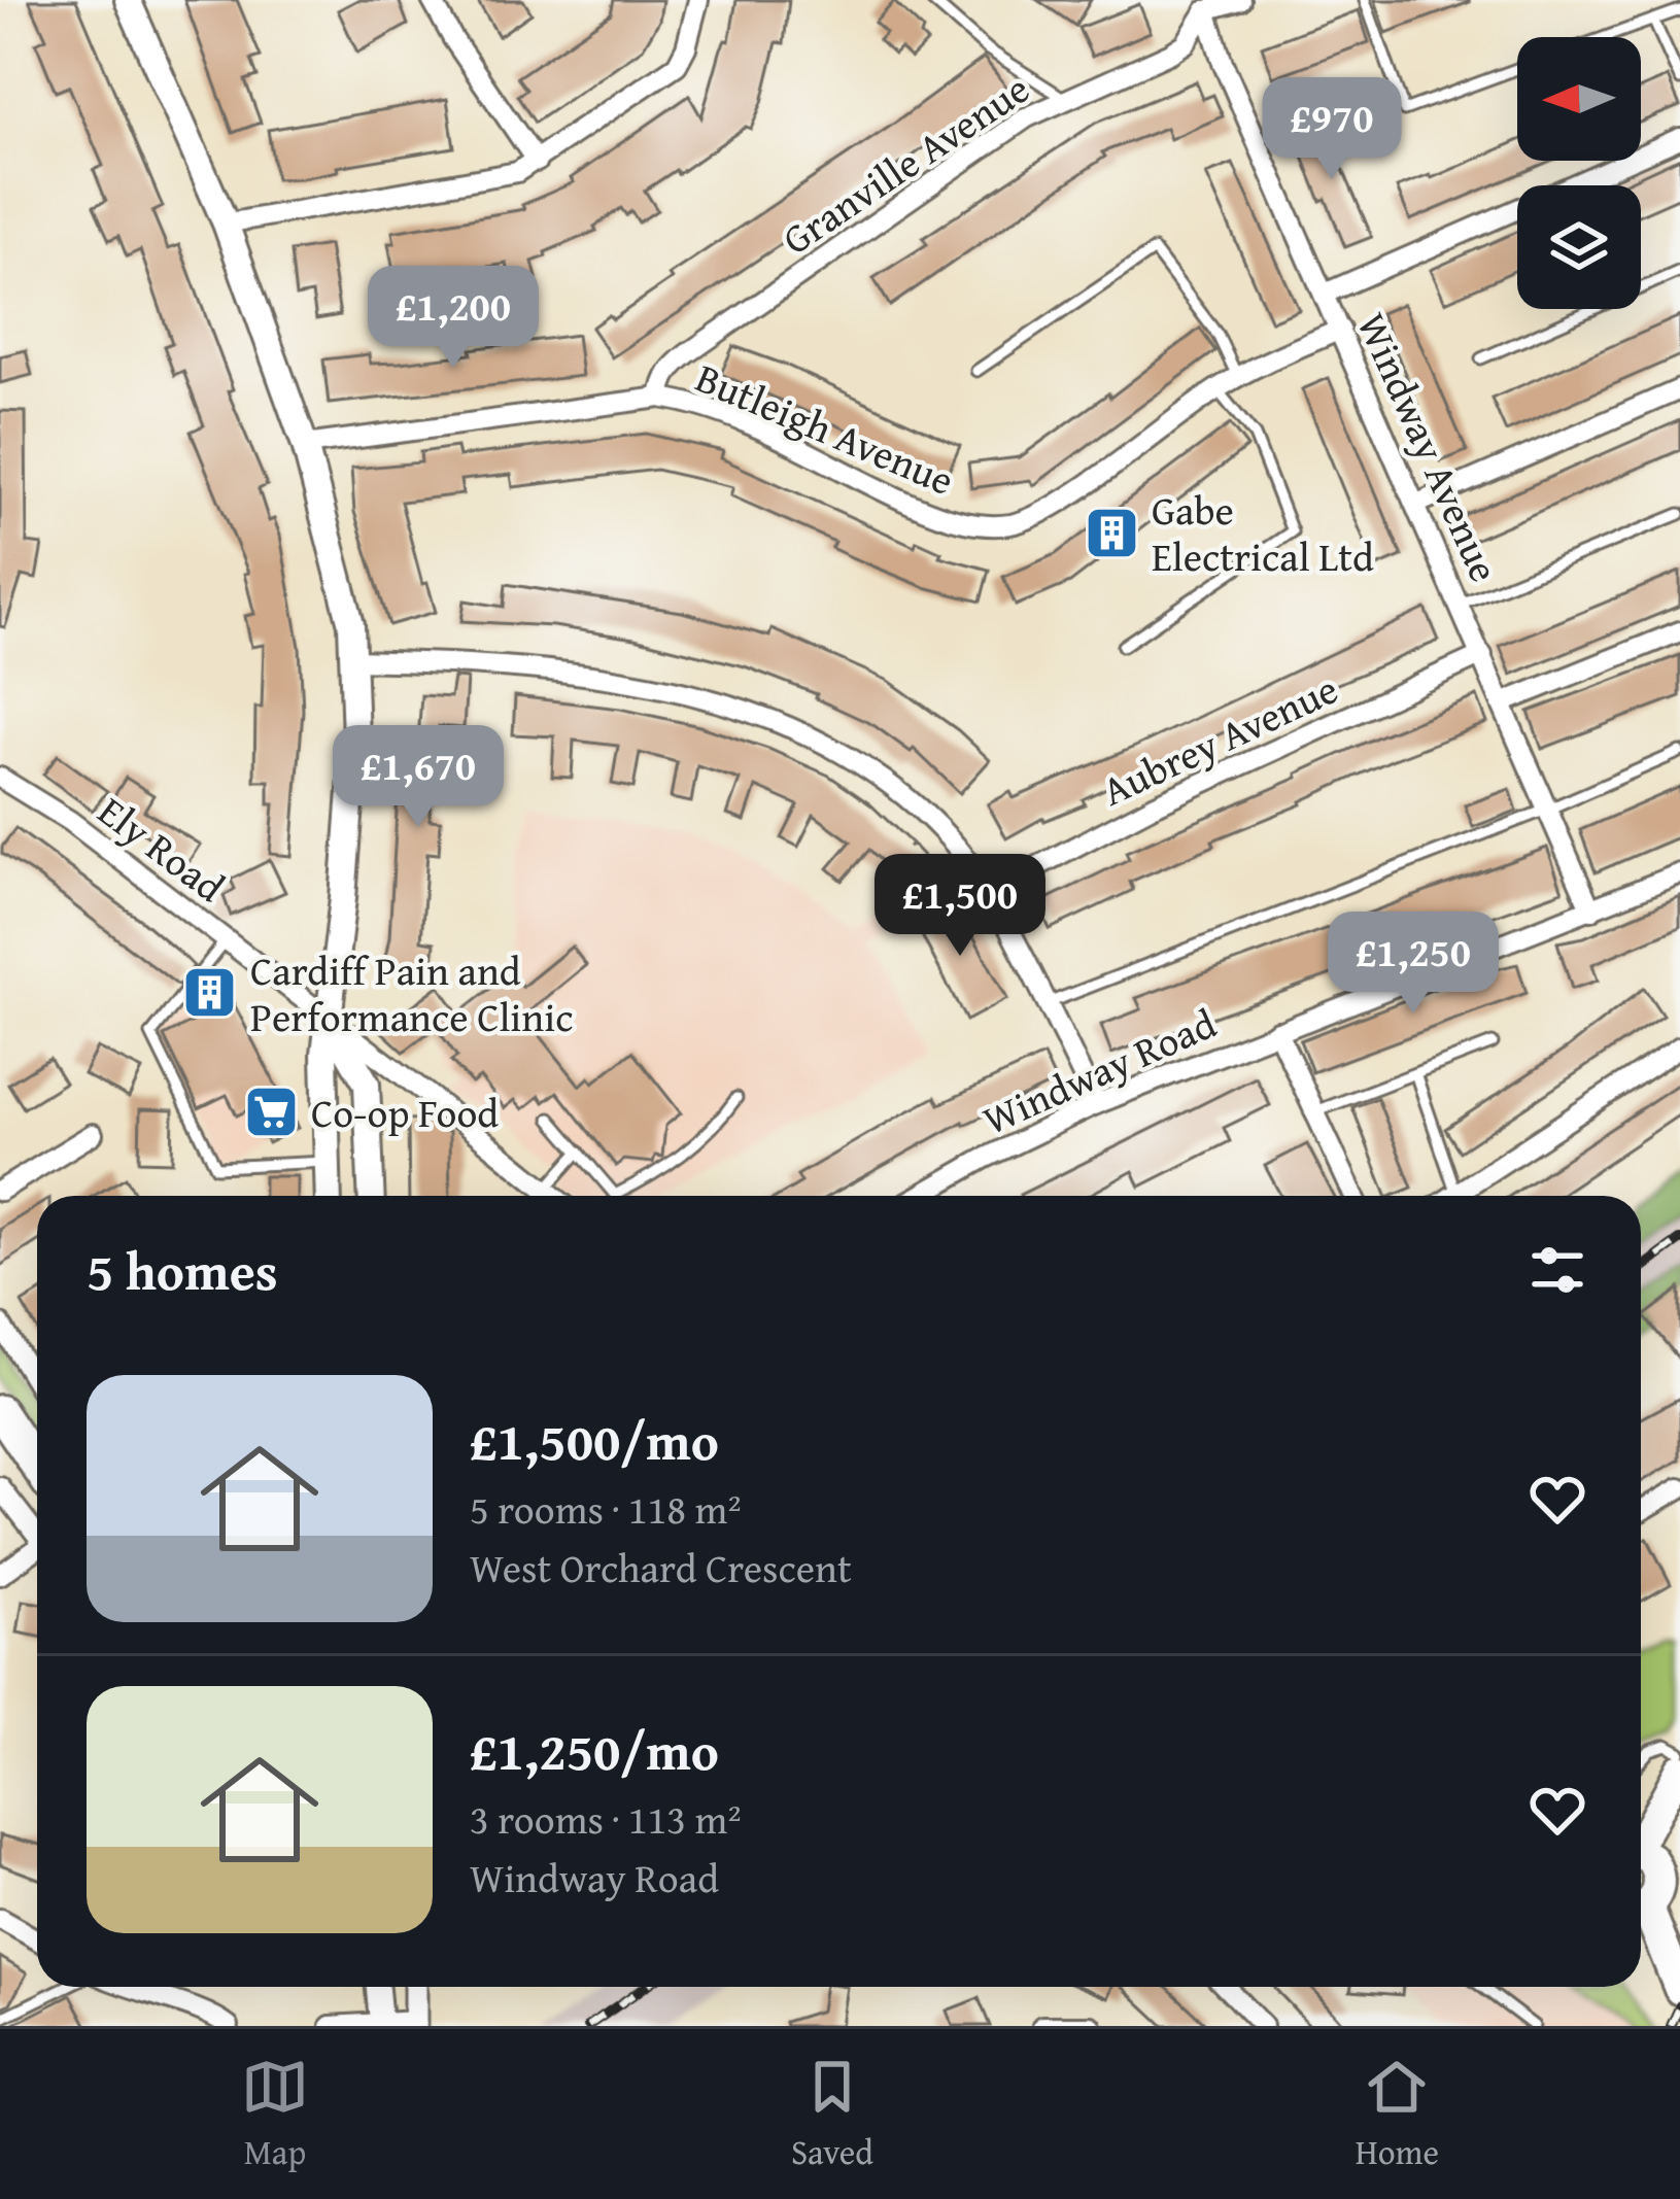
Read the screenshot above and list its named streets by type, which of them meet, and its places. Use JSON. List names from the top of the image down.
{
  "streets": {
    "street": [
      "Granville Avenue",
      "Butleigh Avenue",
      "Windway Avenue",
      "Aubrey Avenue",
      "Ely Road",
      "Windway Road"
    ]
  },
  "crossings": [
    ["Granville Avenue", "Butleigh Avenue"],
    ["Granville Avenue", "Windway Avenue"],
    ["Butleigh Avenue", "Windway Avenue"],
    ["Windway Avenue", "Aubrey Avenue"],
    ["Windway Avenue", "Windway Road"]
  ],
  "places": {
    "building": ["Gabe Electrical Ltd", "Cardiff Pain and Performance Clinic"],
    "supermarket": ["Co-op Food"]
  },
  "north": "left",
  "page": {
    "price": [
      "£970",
      "£1,200",
      "£1,670",
      "£1,500",
      "£1,250"
    ],
    "heading": "5 homes",
    "list": [
      {
        "name": "£1,500/mo",
        "note": "5 rooms · 118 m² · West Orchard Crescent"
      },
      {
        "name": "£1,250/mo",
        "note": "3 rooms · 113 m² · Windway Road"
      }
    ],
    "tabs": ["Map", "Saved", "Home"]
  }
}
